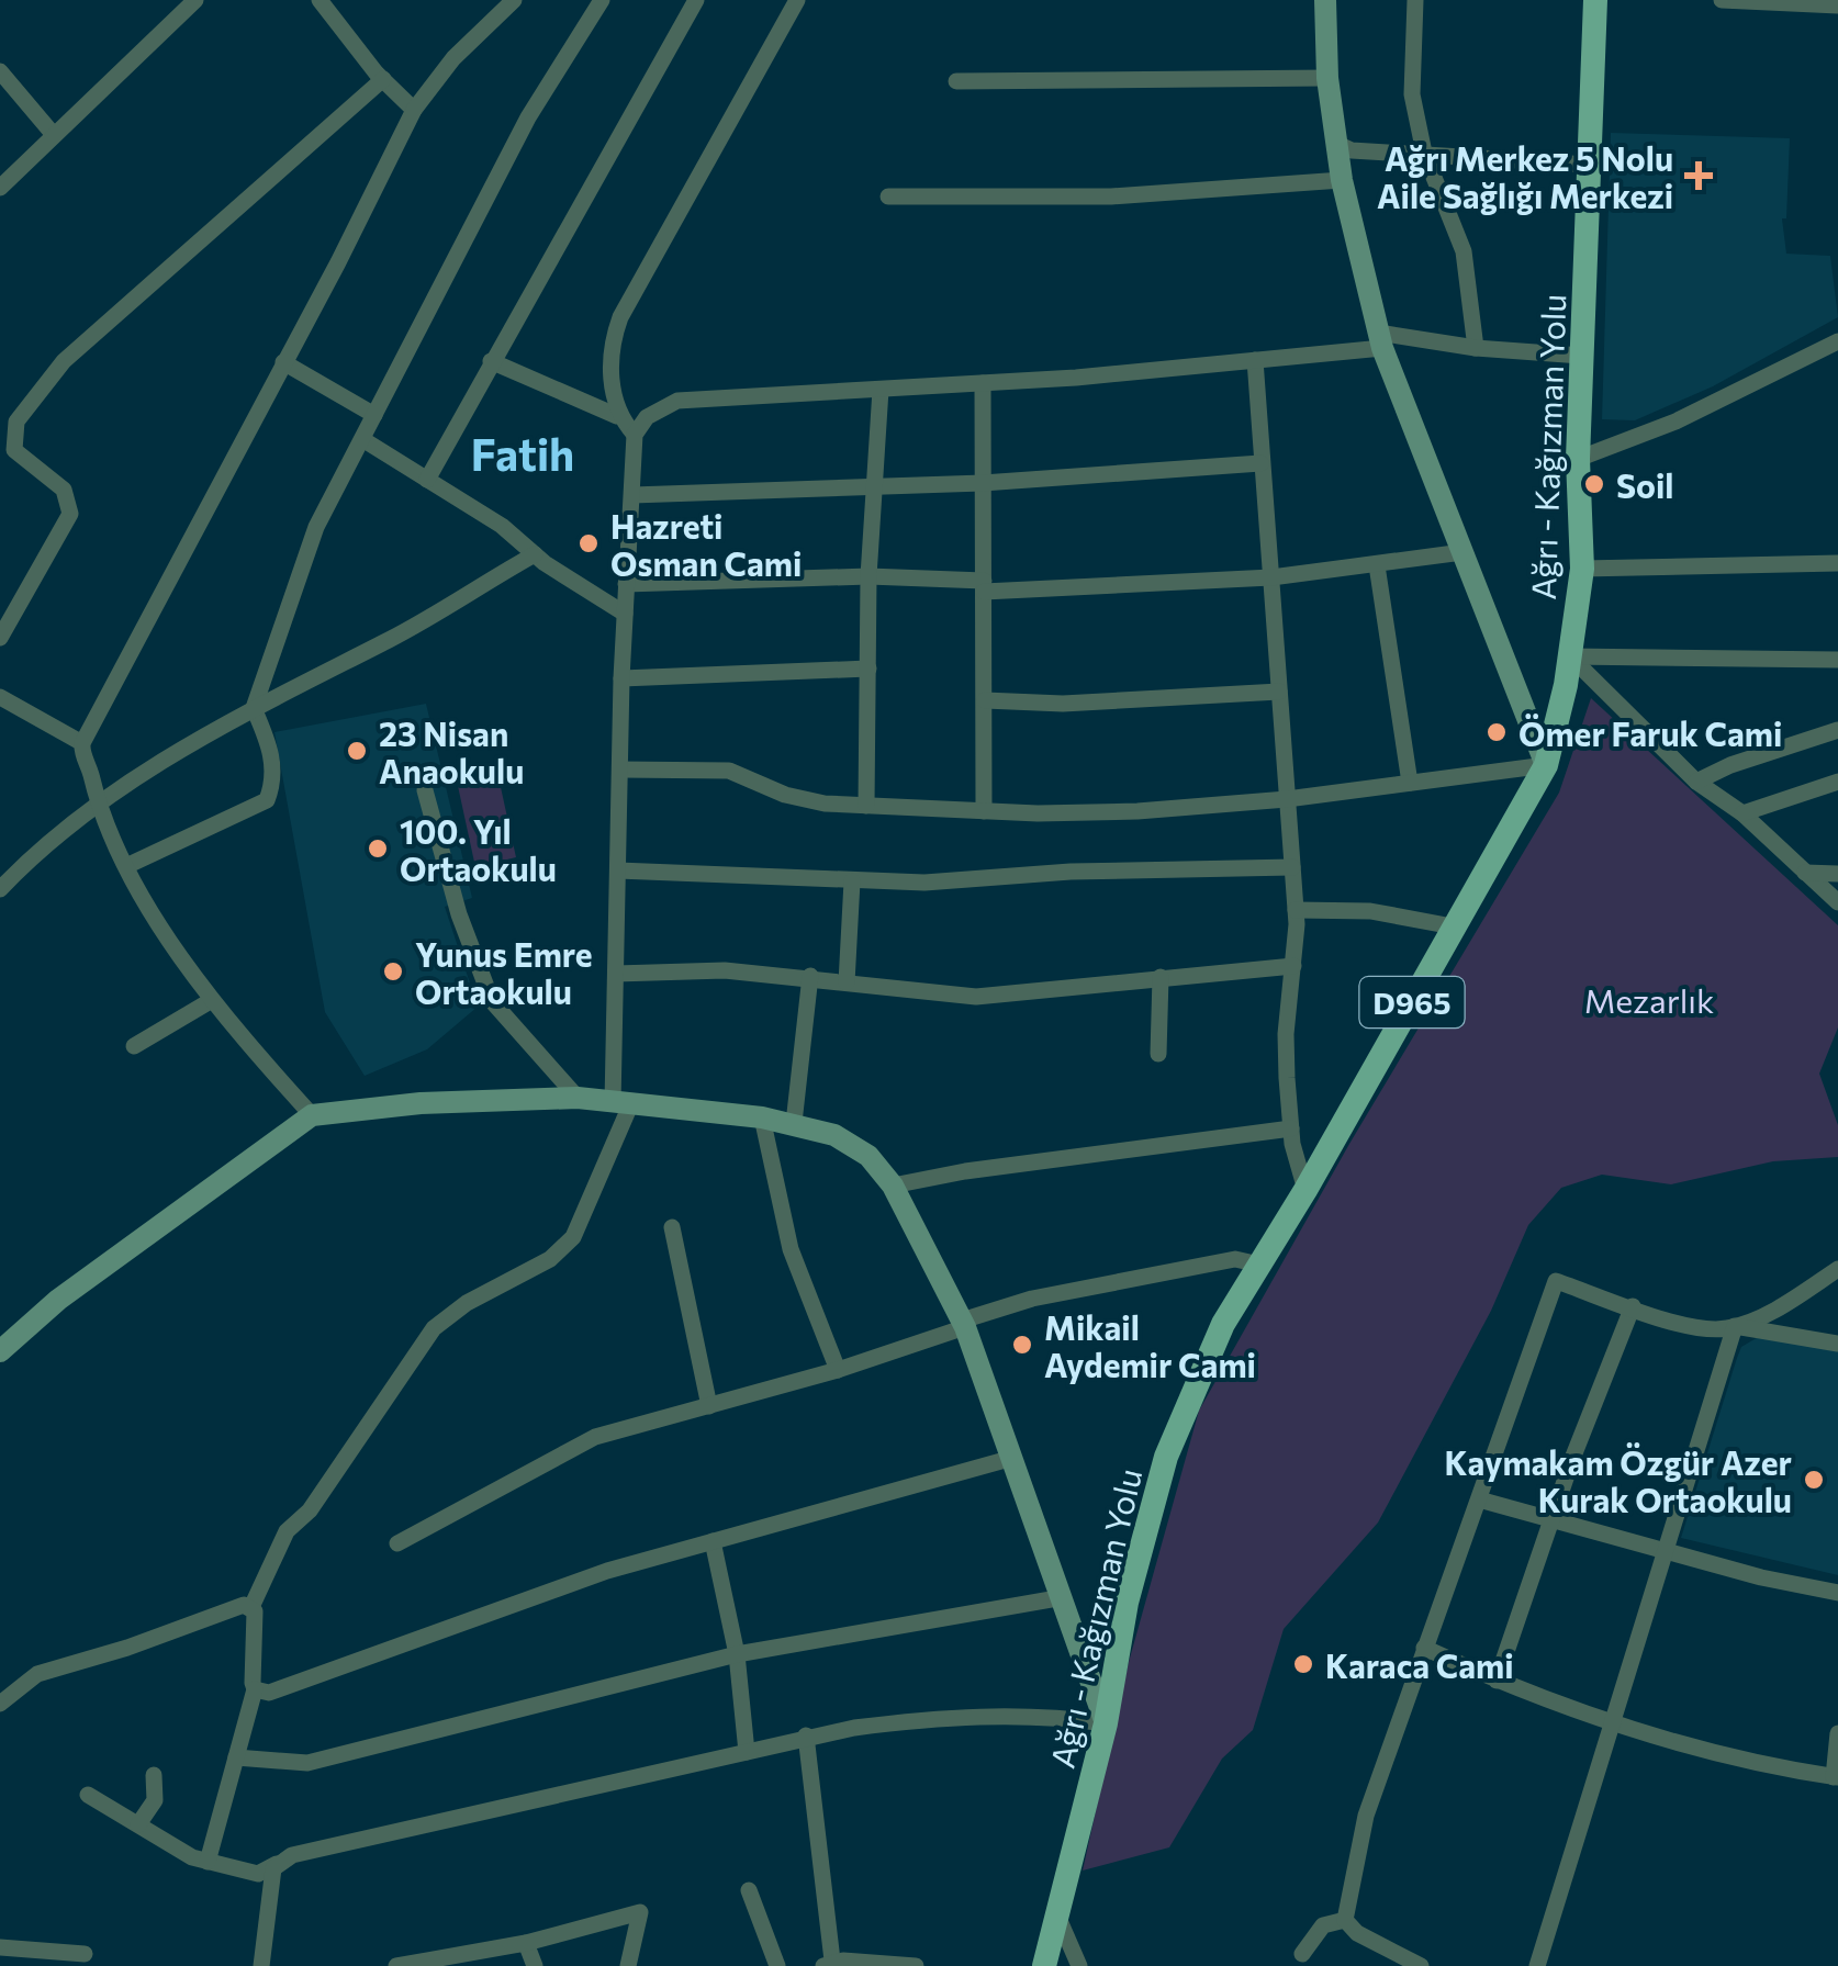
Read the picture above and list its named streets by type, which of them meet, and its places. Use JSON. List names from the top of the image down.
{
  "streets": {
    "main road": ["Ağrı - Kağızman Yolu", "D965"]
  },
  "districts": ["Fatih"],
  "parks": ["Mezarlık"],
  "places": {
    "health": ["Ağrı Merkez 5 Nolu Aile Sağlığı Merkezi"],
    "other": [
      "Soil",
      "Hazreti Osman Cami",
      "Ömer Faruk Cami",
      "23 Nisan Anaokulu",
      "100. Yıl Ortaokulu",
      "Yunus Emre Ortaokulu",
      "Mikail Aydemir Cami",
      "Kaymakam Özgür Azer Kurak Ortaokulu",
      "Karaca Cami"
    ]
  }
}
